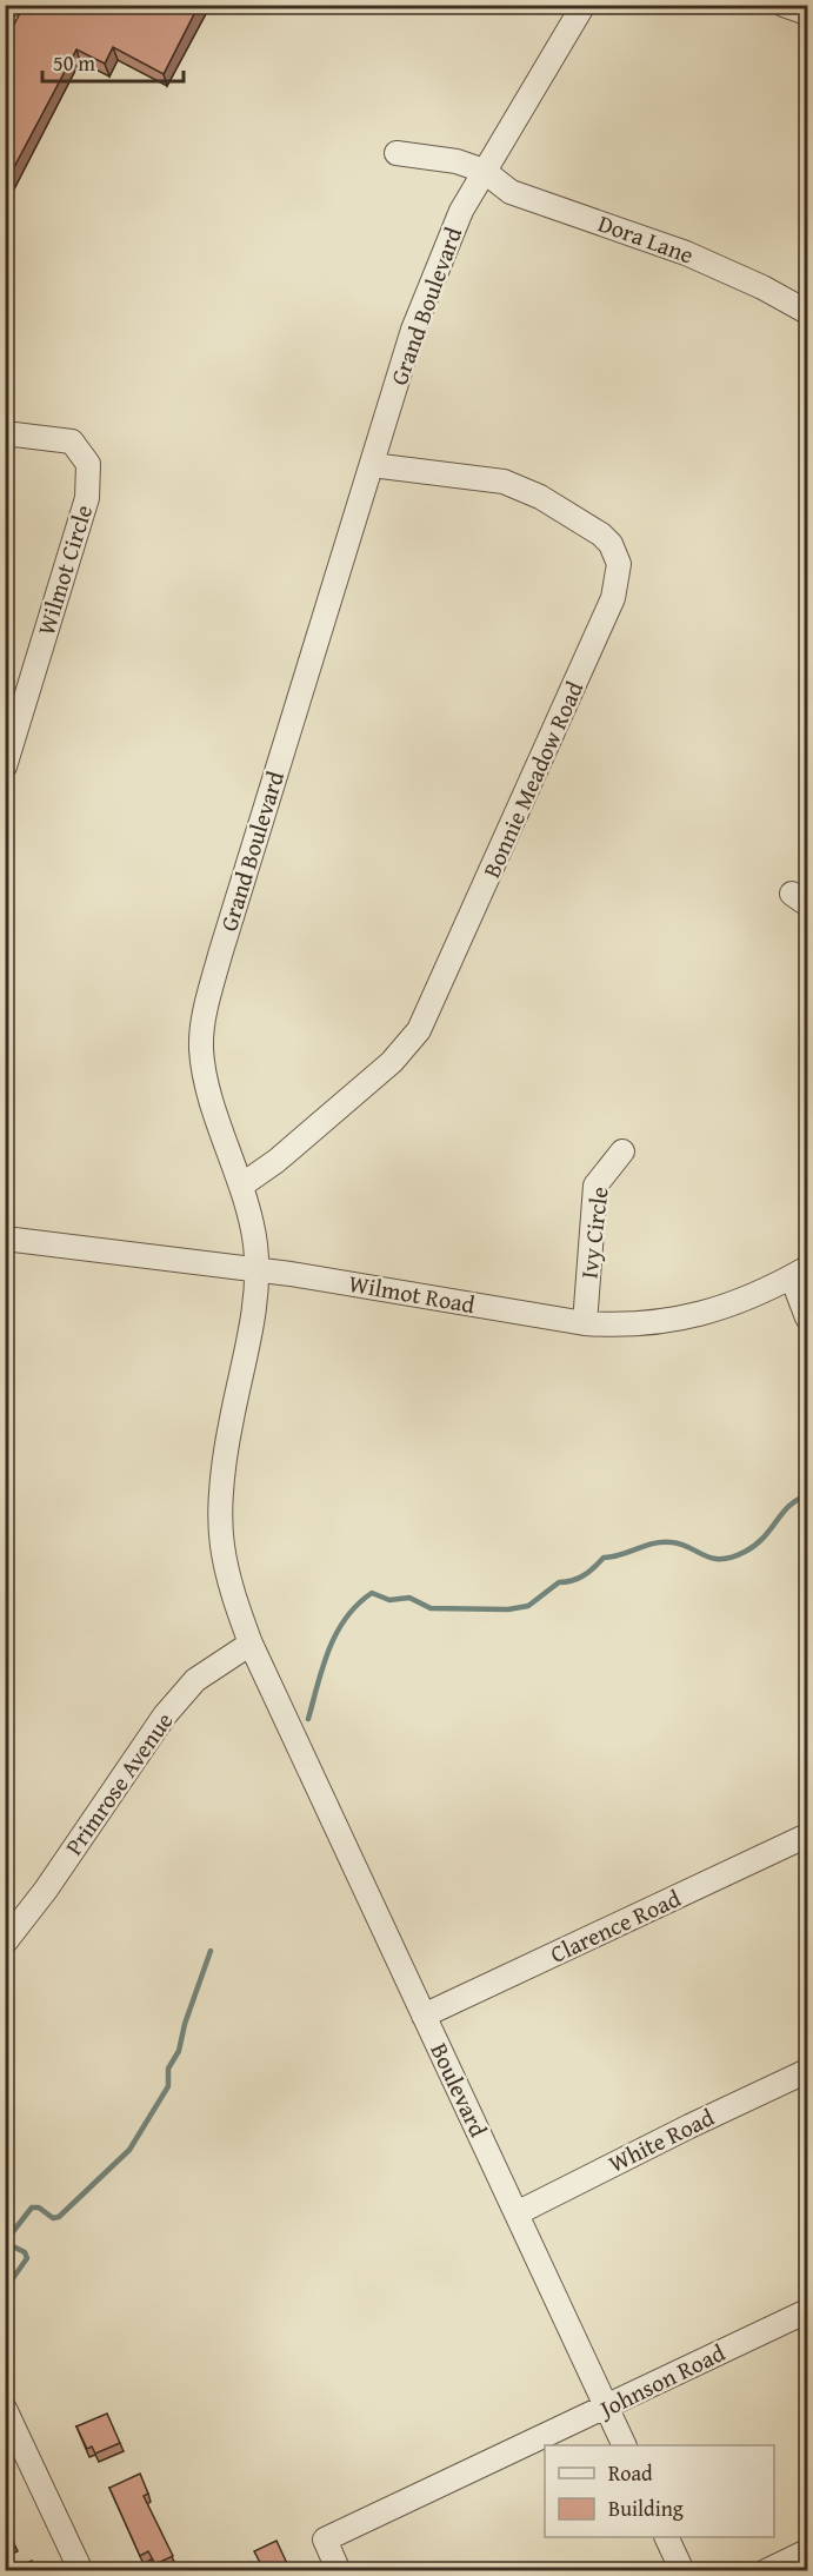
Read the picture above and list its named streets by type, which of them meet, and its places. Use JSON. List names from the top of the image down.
{
  "streets": {
    "street": [
      "Dora Lane",
      "Grand Boulevard",
      "Wilmot Circle",
      "Bonnie Meadow Road",
      "Ivy Circle",
      "Wilmot Road",
      "Primrose Avenue",
      "Clarence Road",
      "Boulevard",
      "White Road",
      "Johnson Road"
    ]
  },
  "crossings": [
    ["Dora Lane", "Grand Boulevard"],
    ["Grand Boulevard", "Bonnie Meadow Road"],
    ["Grand Boulevard", "Wilmot Road"],
    ["Grand Boulevard", "Primrose Avenue"],
    ["Grand Boulevard", "Boulevard"],
    ["Ivy Circle", "Wilmot Road"],
    ["Clarence Road", "Boulevard"],
    ["Boulevard", "White Road"],
    ["Boulevard", "Johnson Road"]
  ],
  "legend": ["Road", "Building"],
  "scale_bar": "50 m"
}
